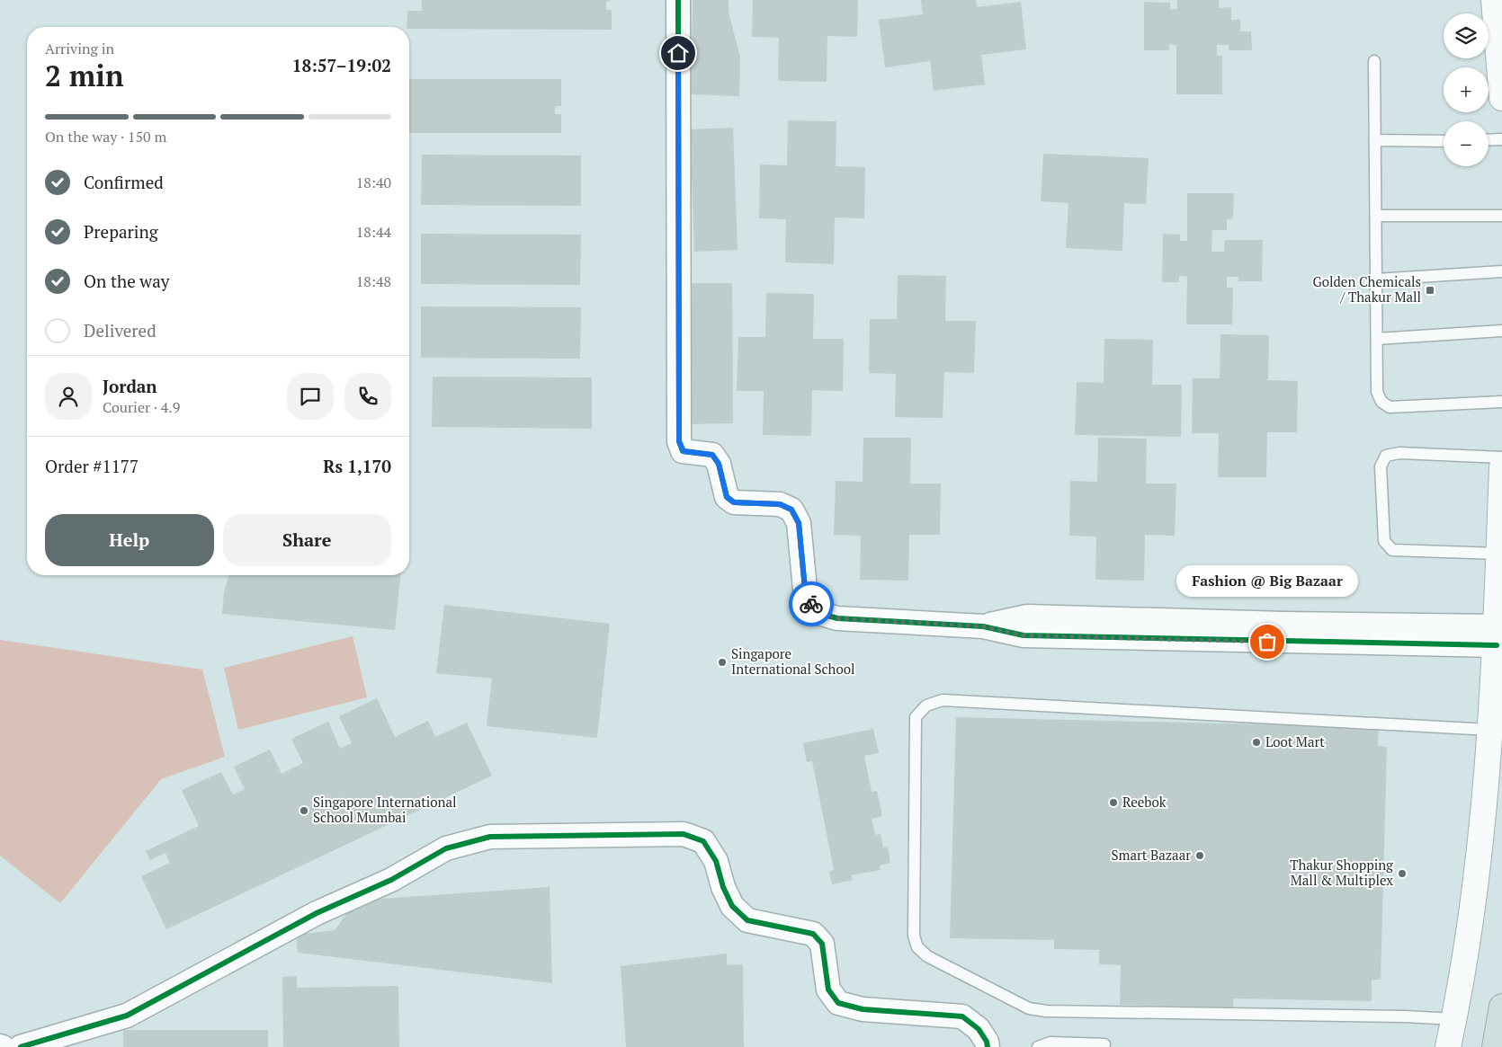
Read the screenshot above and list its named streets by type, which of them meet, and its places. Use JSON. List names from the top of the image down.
{
  "places": {
    "transit": ["Golden Chemicals / Thakur Mall"],
    "other": [
      "Fashion @ Big Bazaar",
      "Singapore International School",
      "Loot Mart",
      "Reebok",
      "Singapore International School Mumbai",
      "Smart Bazaar",
      "Thakur Shopping Mall & Multiplex"
    ]
  },
  "page": {
    "map_buttons": ["+", "−"],
    "heading": ["2 min", "Arriving in", "18:57–19:02"],
    "panel": [
      "Jordan",
      "Courier · 4.9",
      "Order #1177",
      "Rs 1,170"
    ],
    "bar": "On the way · 150 m",
    "list": [
      ["Confirmed", "18:40"],
      ["Preparing", "18:44"],
      ["On the way", "18:48"],
      "Delivered"
    ],
    "buttons": ["Help", "Share"],
    "bubble": "Fashion @ Big Bazaar"
  }
}
